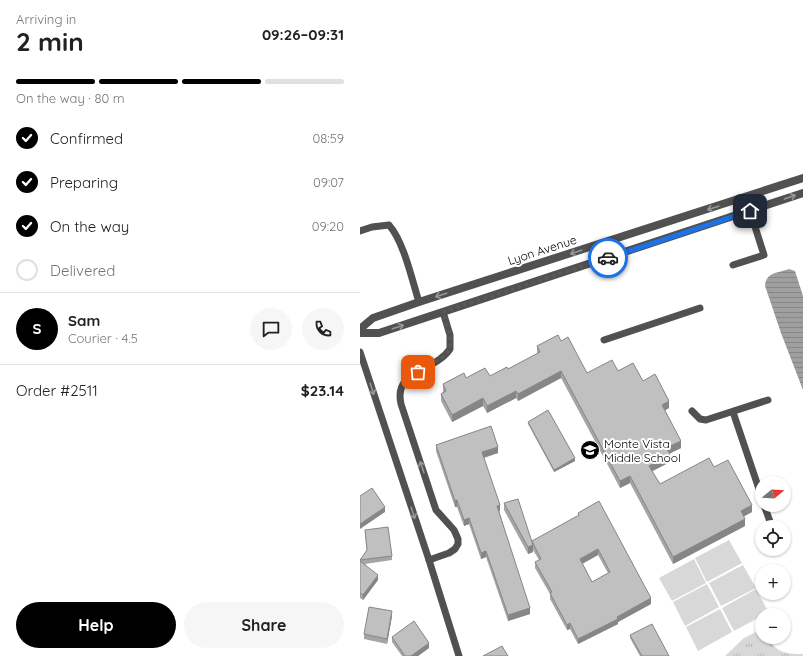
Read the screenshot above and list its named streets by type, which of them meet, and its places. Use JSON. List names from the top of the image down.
{
  "streets": {
    "street": ["Lyon Avenue"]
  },
  "places": {
    "school or university": ["Monte Vista Middle School"]
  },
  "north": "right",
  "page": {
    "heading": ["2 min", "Arriving in", "09:26–09:31"],
    "panel": [
      "Sam",
      "Courier · 4.5",
      "Order #2511",
      "$23.14"
    ],
    "bar": "On the way · 80 m",
    "list": [
      ["Confirmed", "08:59"],
      ["Preparing", "09:07"],
      ["On the way", "09:20"],
      "Delivered"
    ],
    "round": "S",
    "map_buttons": ["+", "−"],
    "buttons": ["Help", "Share"]
  }
}
